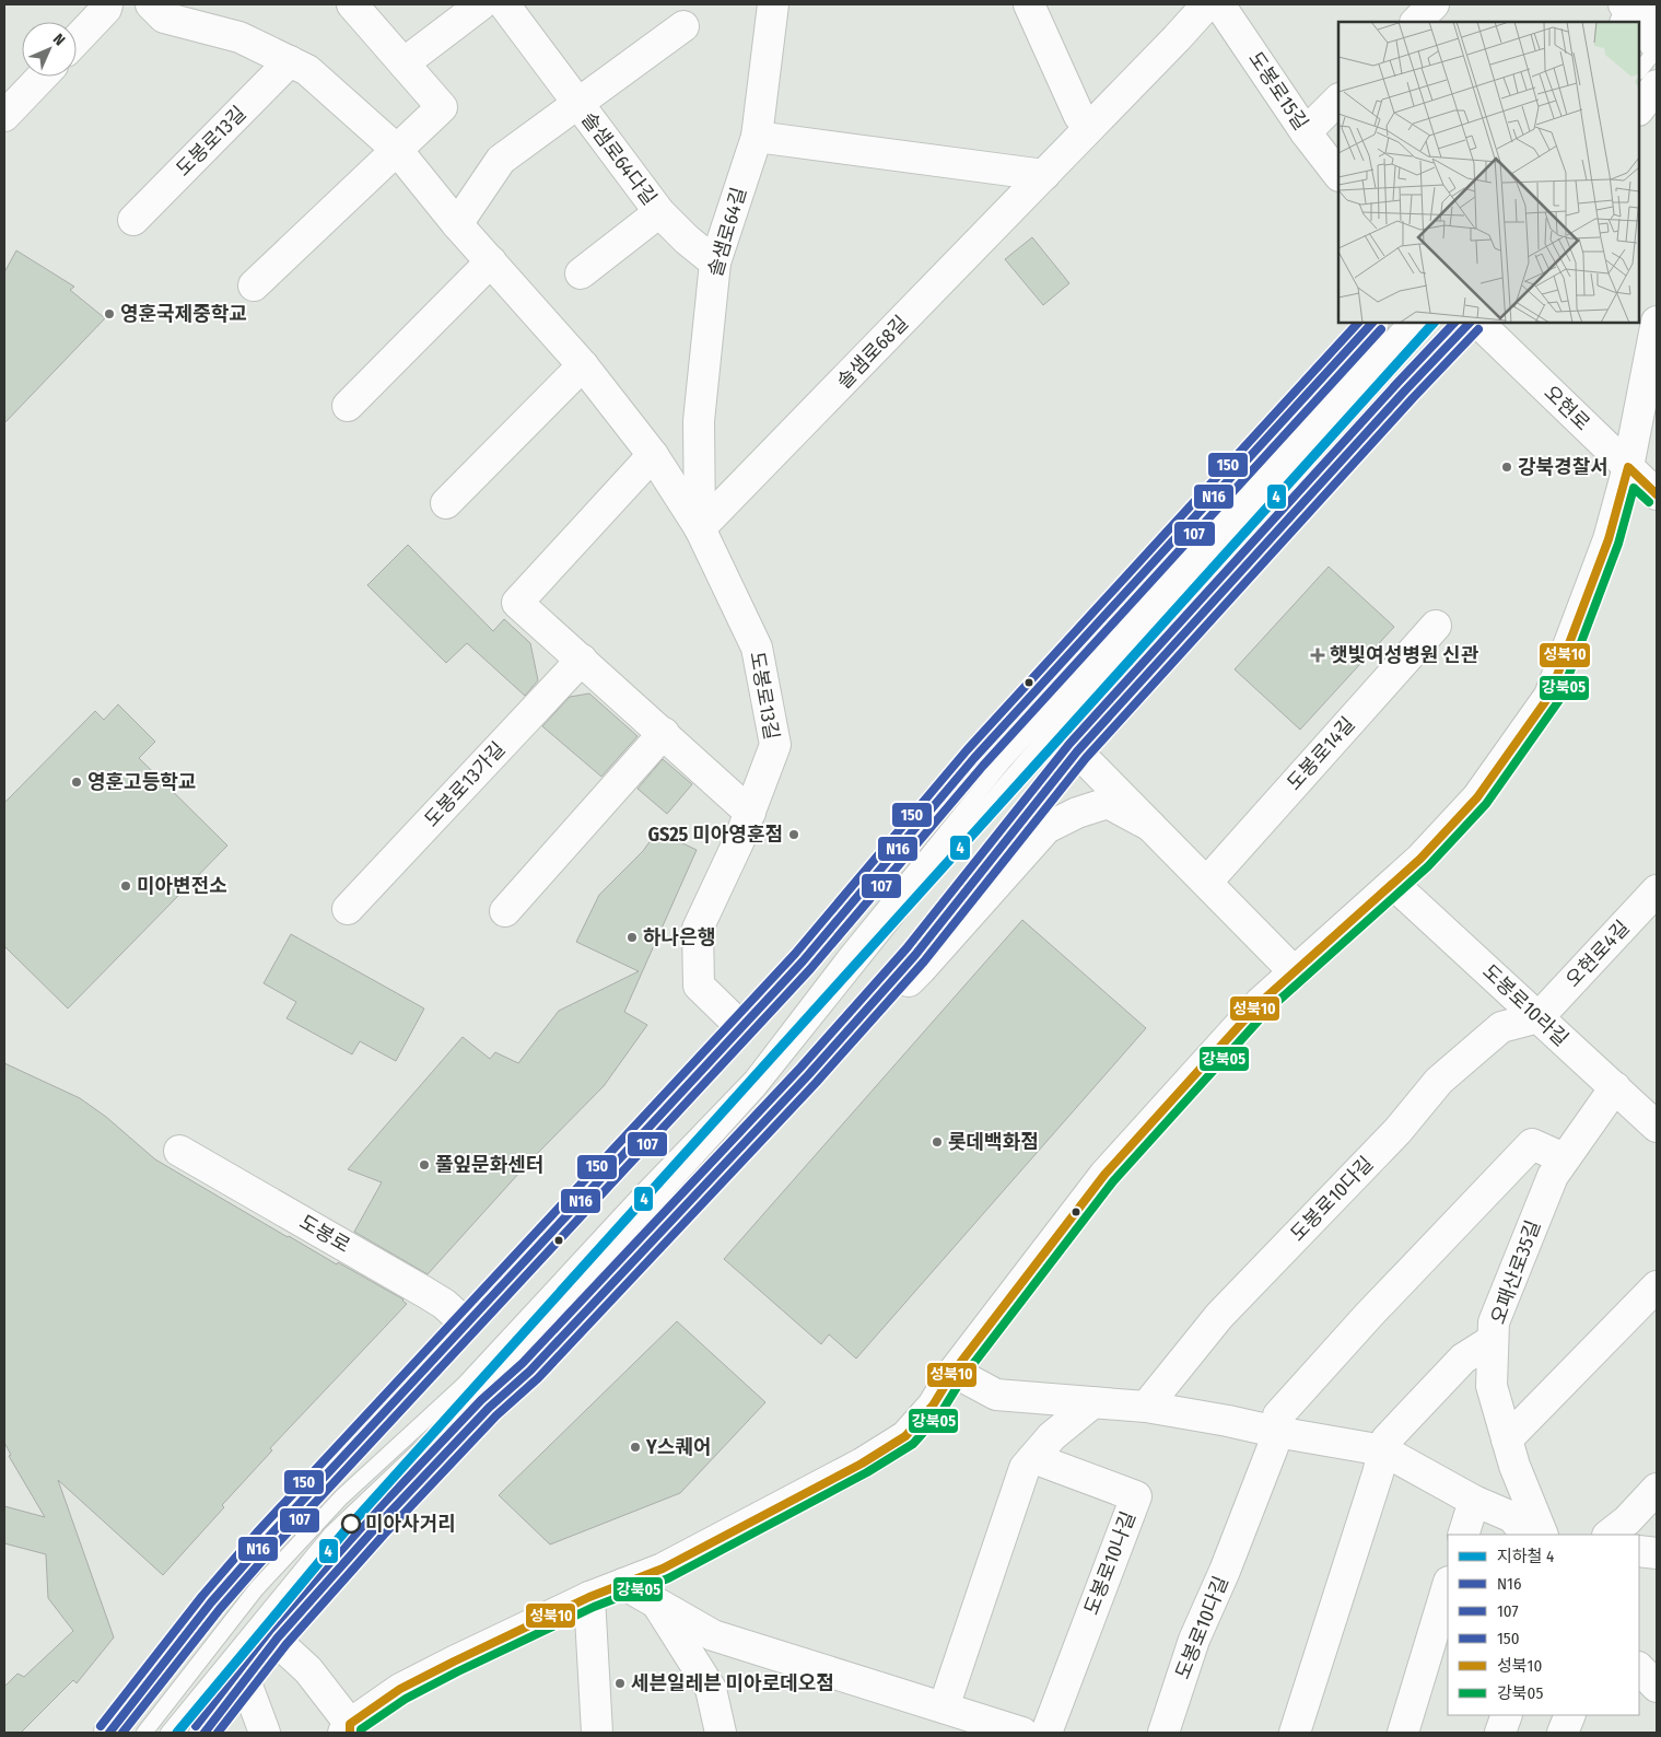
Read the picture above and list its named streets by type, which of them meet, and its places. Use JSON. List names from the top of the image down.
{
  "streets": {
    "street": [
      "도봉로15길",
      "도봉로13길",
      "솔샘로64다길",
      "솔샘로64길",
      "솔샘로68길",
      "오현로",
      "도봉로14길",
      "도봉로13가길",
      "오현로4길",
      "도봉로10라길",
      "도봉로10다길",
      "도봉로",
      "오패산로35길",
      "도봉로10나길"
    ]
  },
  "crossings": [
    ["도봉로13길", "솔샘로64길"],
    ["도봉로13길", "솔샘로68길"],
    ["솔샘로64다길", "솔샘로64길"],
    ["솔샘로64길", "솔샘로68길"],
    ["오현로4길", "도봉로10라길"],
    ["오현로4길", "도봉로10다길"],
    ["도봉로10라길", "도봉로10다길"],
    ["도봉로10라길", "오패산로35길"],
    ["도봉로10다길", "오패산로35길"]
  ],
  "places": {
    "other": [
      "영훈국제중학교",
      "강북경찰서",
      "영훈고등학교",
      "GS25 미아영훈점",
      "미아변전소",
      "하나은행",
      "롯데백화점",
      "풀잎문화센터",
      "Y스퀘어",
      "미아사거리",
      "세븐일레븐 미아로데오점"
    ],
    "health": ["햇빛여성병원 신관"]
  },
  "lines": [
    "metro line 4",
    "transit line N16",
    "transit line 150",
    "transit line 107",
    "transit line 성북10",
    "transit line 강북05"
  ],
  "legend": [
    "지하철 4",
    "N16",
    "107",
    "150",
    "성북10",
    "강북05"
  ],
  "north": "top right"
}
